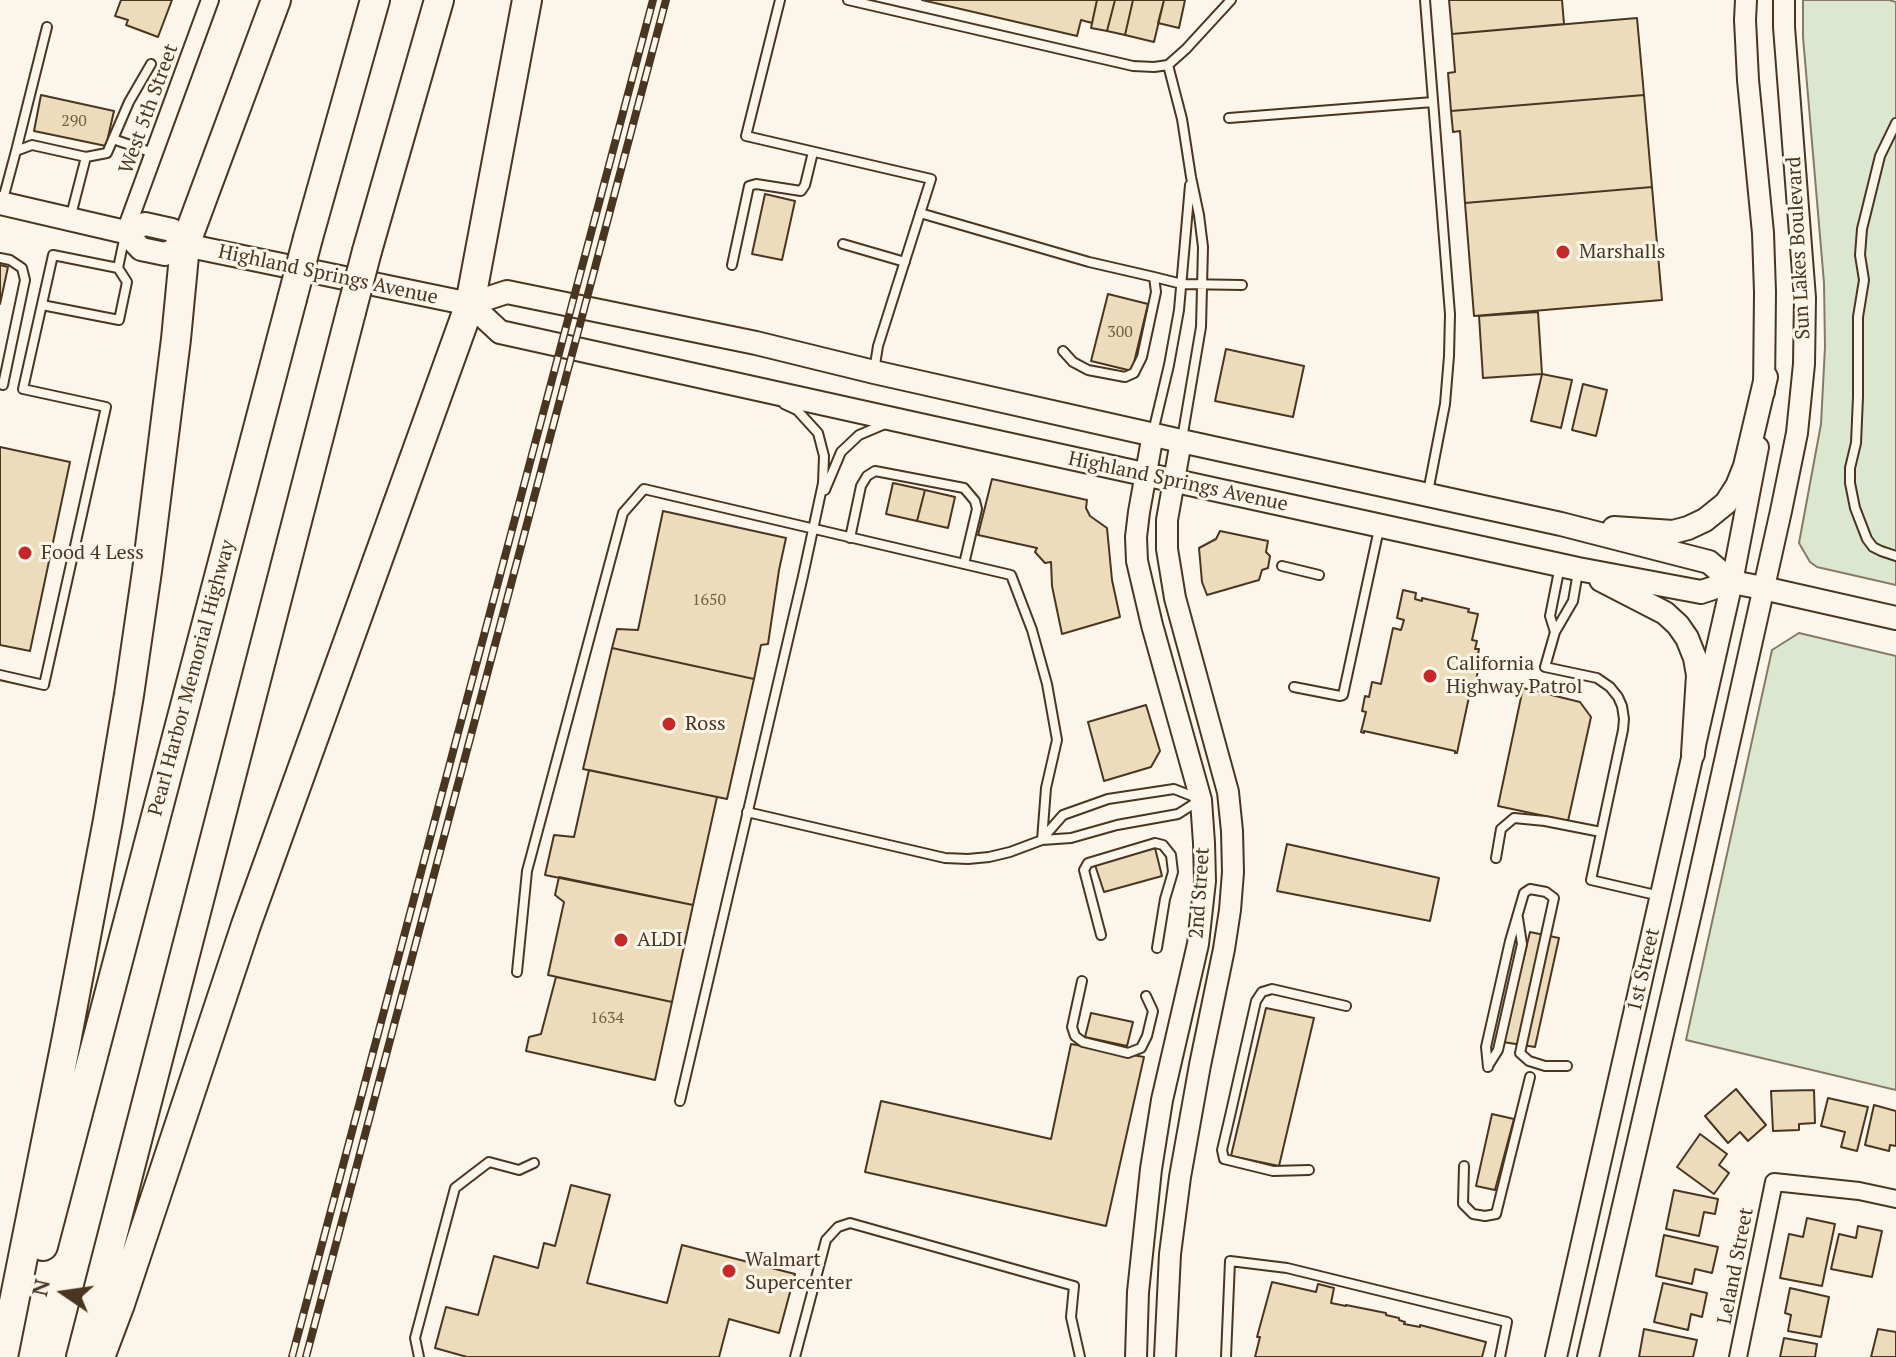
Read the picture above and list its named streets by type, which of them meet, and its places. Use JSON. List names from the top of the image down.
{
  "streets": {
    "highway": ["Pearl Harbor Memorial Highway"],
    "main road": ["Highland Springs Avenue"],
    "street": [
      "West 5th Street",
      "Sun Lakes Boulevard",
      "2nd Street",
      "1st Street",
      "Leland Street"
    ]
  },
  "crossings": [
    ["West 5th Street", "Highland Springs Avenue"],
    ["Sun Lakes Boulevard", "Highland Springs Avenue"],
    ["Sun Lakes Boulevard", "1st Street"],
    ["Highland Springs Avenue", "2nd Street"],
    ["Highland Springs Avenue", "1st Street"]
  ],
  "places": [
    "Marshalls",
    "Food 4 Less",
    "California Highway Patrol",
    "Ross",
    "ALDI",
    "Walmart Supercenter"
  ],
  "house_numbers": [
    "290",
    "300",
    "1650",
    "1634"
  ],
  "north": "left"
}
